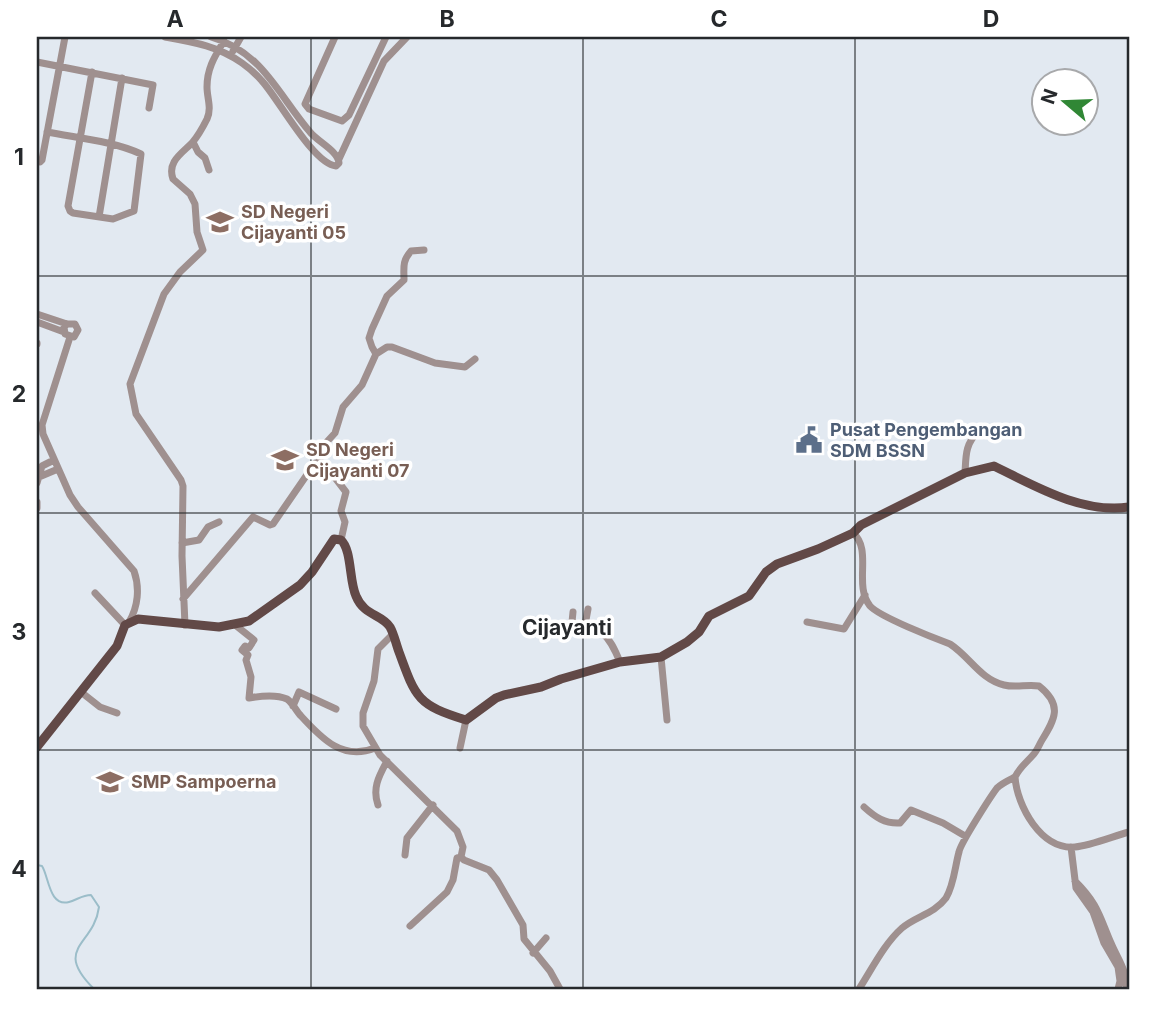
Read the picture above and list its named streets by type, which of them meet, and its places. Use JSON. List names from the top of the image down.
{
  "districts": ["Cijayanti"],
  "places": {
    "school or university": ["SD Negeri Cijayanti 05", "SD Negeri Cijayanti 07", "SMP Sampoerna"],
    "public building": ["Pusat Pengembangan SDM BSSN"]
  },
  "north": "left",
  "grid": {
    "columns": [
      "A",
      "B",
      "C",
      "D"
    ],
    "rows": [
      "1",
      "2",
      "3",
      "4"
    ]
  }
}
